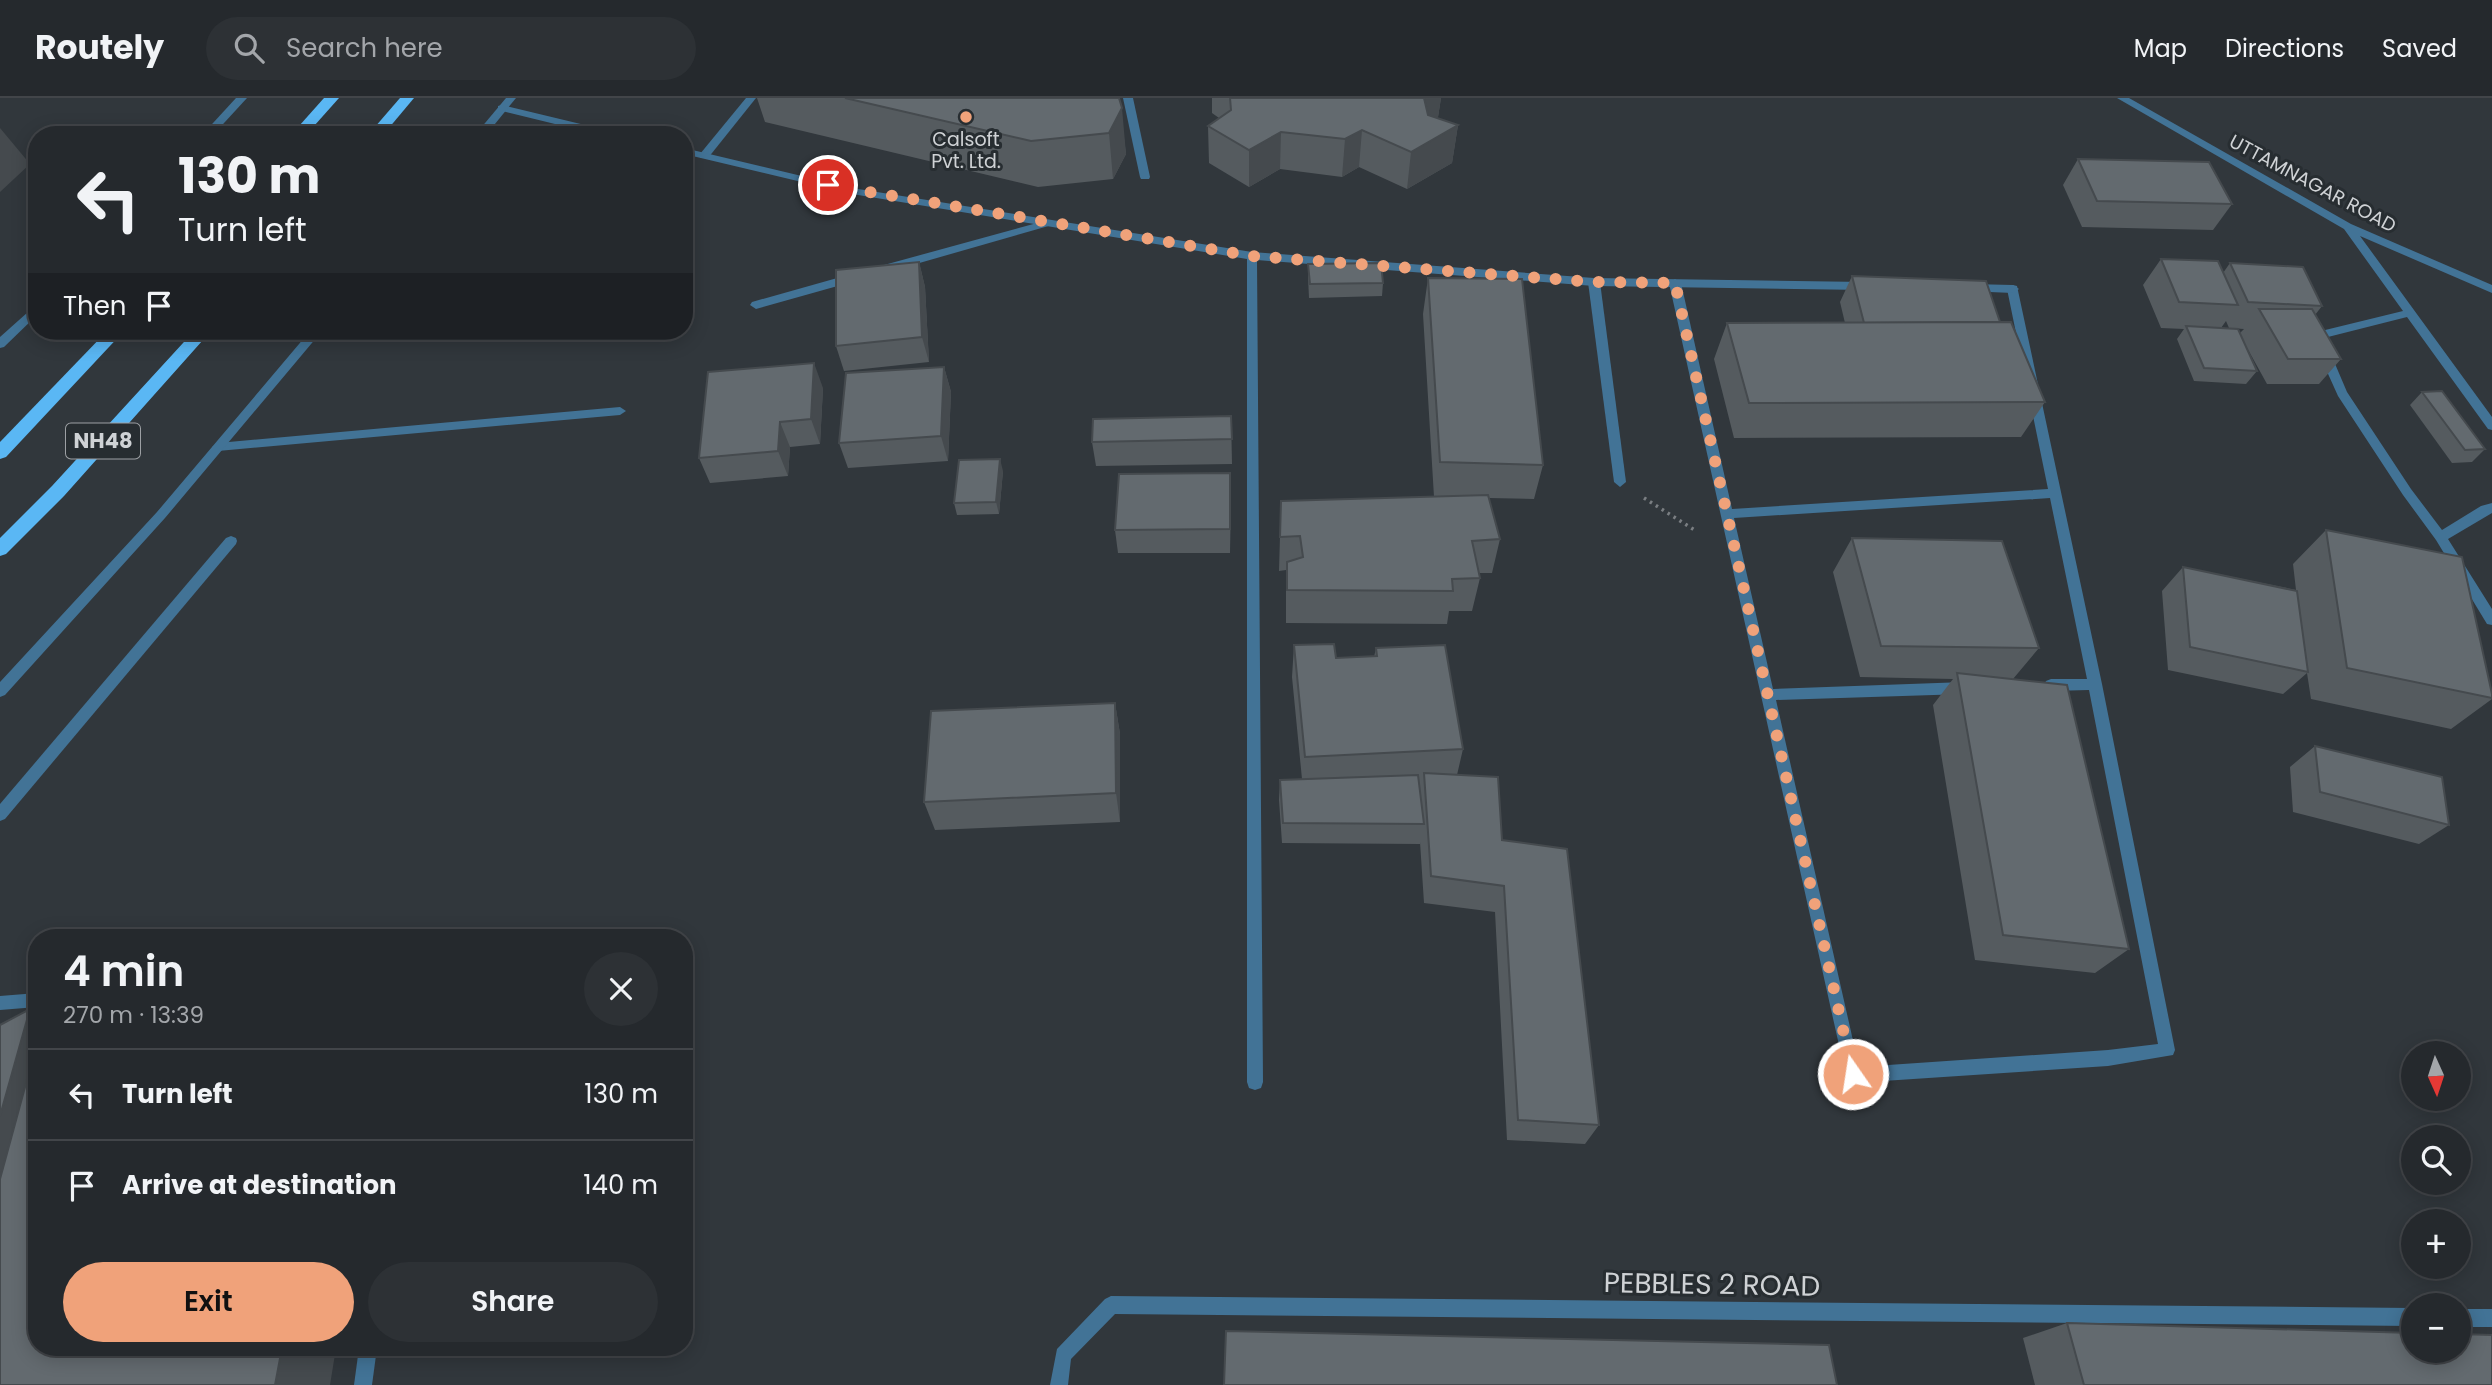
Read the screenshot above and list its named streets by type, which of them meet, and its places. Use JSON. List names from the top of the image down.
{
  "streets": {
    "highway": ["NH48"],
    "street": ["UTTAMNAGAR ROAD", "PEBBLES 2 ROAD"]
  },
  "places": ["Calsoft Pvt. Ltd."],
  "north": "bottom",
  "page": {
    "header": "Routely",
    "search": "Search here",
    "nav": ["Map", "Directions", "Saved"],
    "turn": ["130 m", "Turn left"],
    "then": "Then",
    "heading": ["4 min", "270 m · 13:39"],
    "map_buttons": ["+", "−"],
    "list": [
      {
        "name": "Turn left",
        "value": "130 m"
      },
      {
        "name": "Arrive at destination",
        "value": "140 m"
      }
    ],
    "buttons": ["Exit", "Share"]
  }
}
